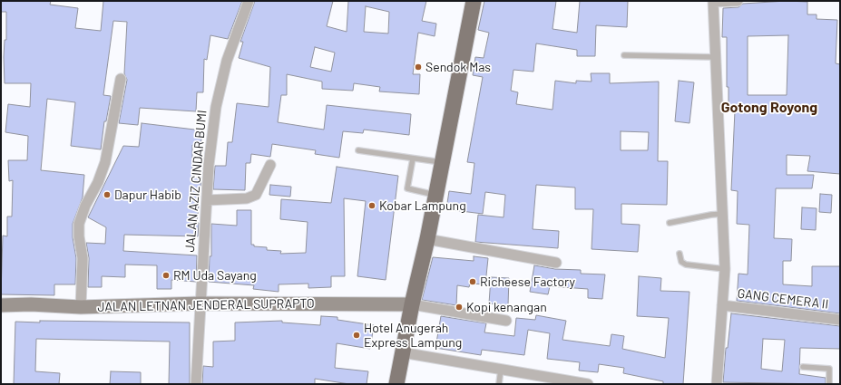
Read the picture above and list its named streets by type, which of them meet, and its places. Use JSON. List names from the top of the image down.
{
  "streets": {
    "street": ["JALAN AZIZ CINDAR BUMI", "GANG CEMERA II", "JALAN LETNAN JENDERAL SUPRAPTO"]
  },
  "crossings": [
    ["JALAN AZIZ CINDAR BUMI", "JALAN LETNAN JENDERAL SUPRAPTO"]
  ],
  "districts": ["Gotong Royong"],
  "places": [
    "Sendok Mas",
    "Dapur Habib",
    "Kobar Lampung",
    "RM Uda Sayang",
    "Richeese Factory",
    "Kopi kenangan",
    "Hotel Anugerah Express Lampung"
  ]
}
